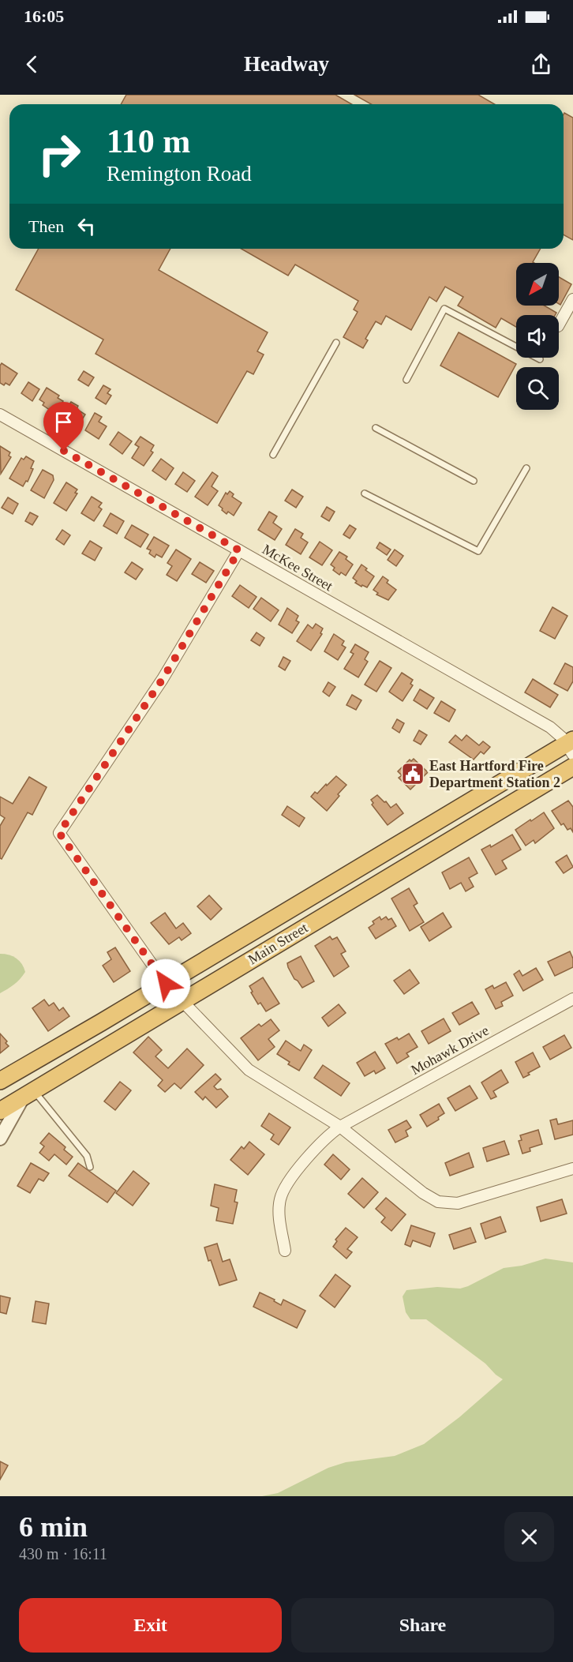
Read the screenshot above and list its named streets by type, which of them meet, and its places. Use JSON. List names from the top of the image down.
{
  "streets": {
    "highway": ["Main Street"],
    "street": ["McKee Street", "Mohawk Drive"]
  },
  "crossings": [
    ["McKee Street", "Main Street"]
  ],
  "places": {
    "public building": ["East Hartford Fire Department Station 2"]
  },
  "north": "bottom left",
  "page": {
    "status": "16:05",
    "header": "Headway",
    "turn": ["110 m", "Remington Road"],
    "then": "Then",
    "heading": ["6 min", "430 m · 16:11"],
    "buttons": ["Exit", "Share"]
  }
}
